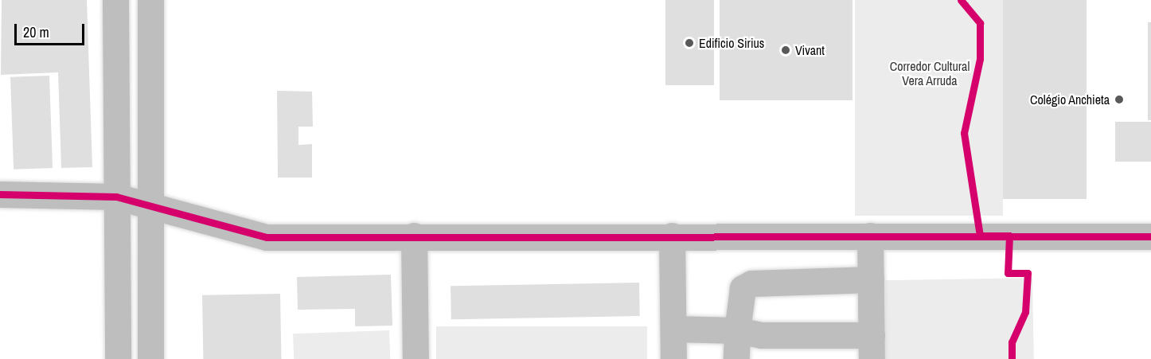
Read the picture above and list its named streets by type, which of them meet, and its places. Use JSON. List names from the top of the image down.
{
  "parks": ["Corredor Cultural Vera Arruda"],
  "places": ["Edificio Sirius", "Vivant", "Colégio Anchieta"],
  "scale_bar": "20 m"
}
